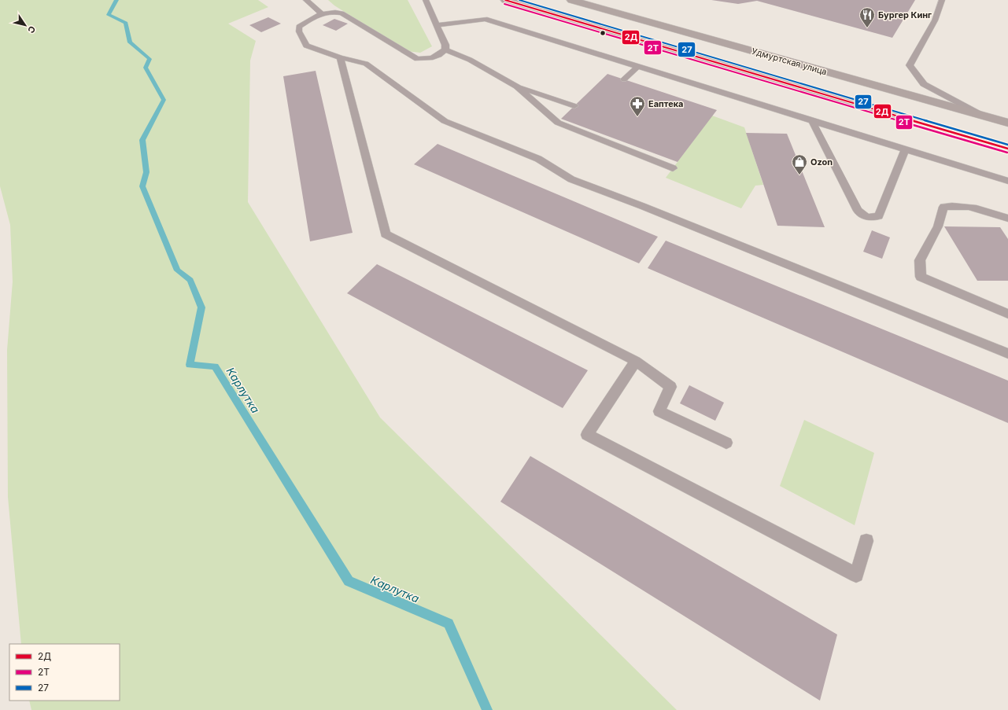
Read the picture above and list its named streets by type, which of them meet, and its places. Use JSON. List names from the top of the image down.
{
  "streets": {
    "main road": ["Удмуртская улица"]
  },
  "water": ["Карлутка"],
  "places": {
    "restaurant": ["Бургер Кинг"],
    "pharmacy": ["Еаптека"],
    "shop": ["Ozon"]
  },
  "lines": ["transit line 2Д", "transit line 27", "transit line 2Т"],
  "legend": ["2Д", "2Т", "27"],
  "north": "bottom right"
}
